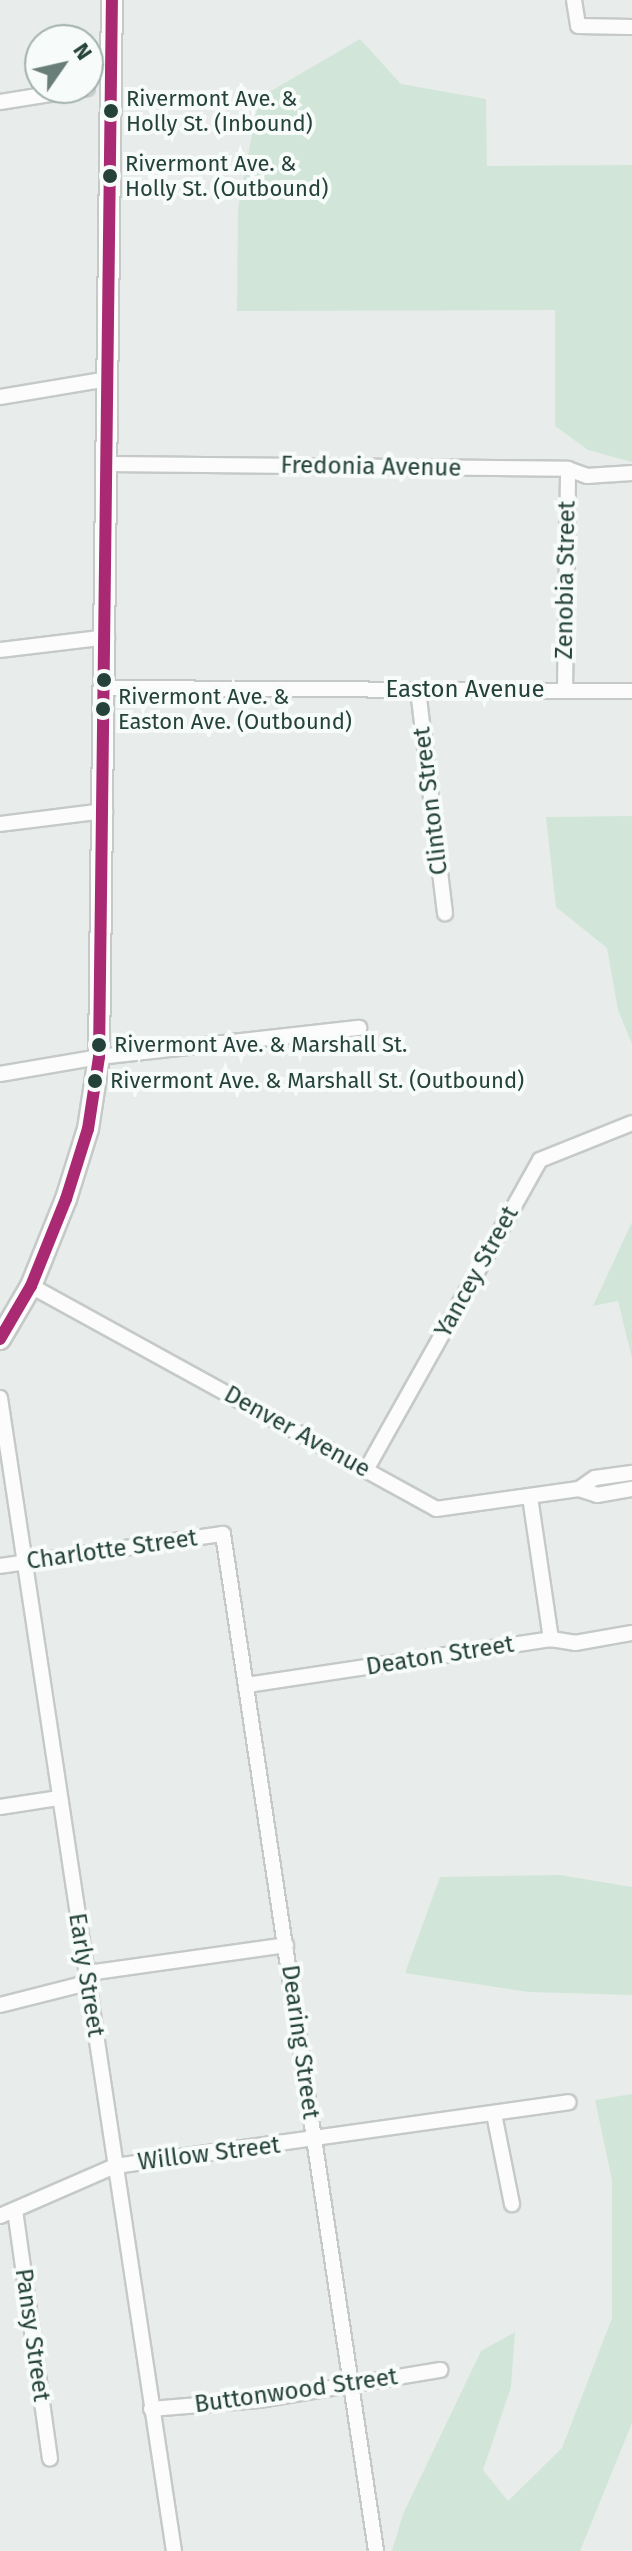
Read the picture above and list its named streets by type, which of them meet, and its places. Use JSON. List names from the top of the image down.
{
  "streets": {
    "street": [
      "Fredonia Avenue",
      "Zenobia Street",
      "Easton Avenue",
      "Clinton Street",
      "Yancey Street",
      "Denver Avenue",
      "Charlotte Street",
      "Deaton Street",
      "Early Street",
      "Dearing Street",
      "Willow Street",
      "Pansy Street",
      "Buttonwood Street"
    ]
  },
  "crossings": [
    ["Fredonia Avenue", "Zenobia Street"],
    ["Zenobia Street", "Easton Avenue"],
    ["Easton Avenue", "Clinton Street"],
    ["Yancey Street", "Denver Avenue"],
    ["Charlotte Street", "Early Street"],
    ["Charlotte Street", "Dearing Street"],
    ["Deaton Street", "Dearing Street"],
    ["Early Street", "Willow Street"],
    ["Early Street", "Buttonwood Street"],
    ["Dearing Street", "Willow Street"],
    ["Dearing Street", "Buttonwood Street"],
    ["Willow Street", "Pansy Street"]
  ],
  "places": [
    "Rivermont Ave. & Holly St. (Inbound)",
    "Rivermont Ave. & Holly St. (Outbound)",
    "Rivermont Ave. & Easton Ave. (Outbound)",
    "Rivermont Ave. & Marshall St.",
    "Rivermont Ave. & Marshall St. (Outbound)"
  ],
  "north": "top right"
}
